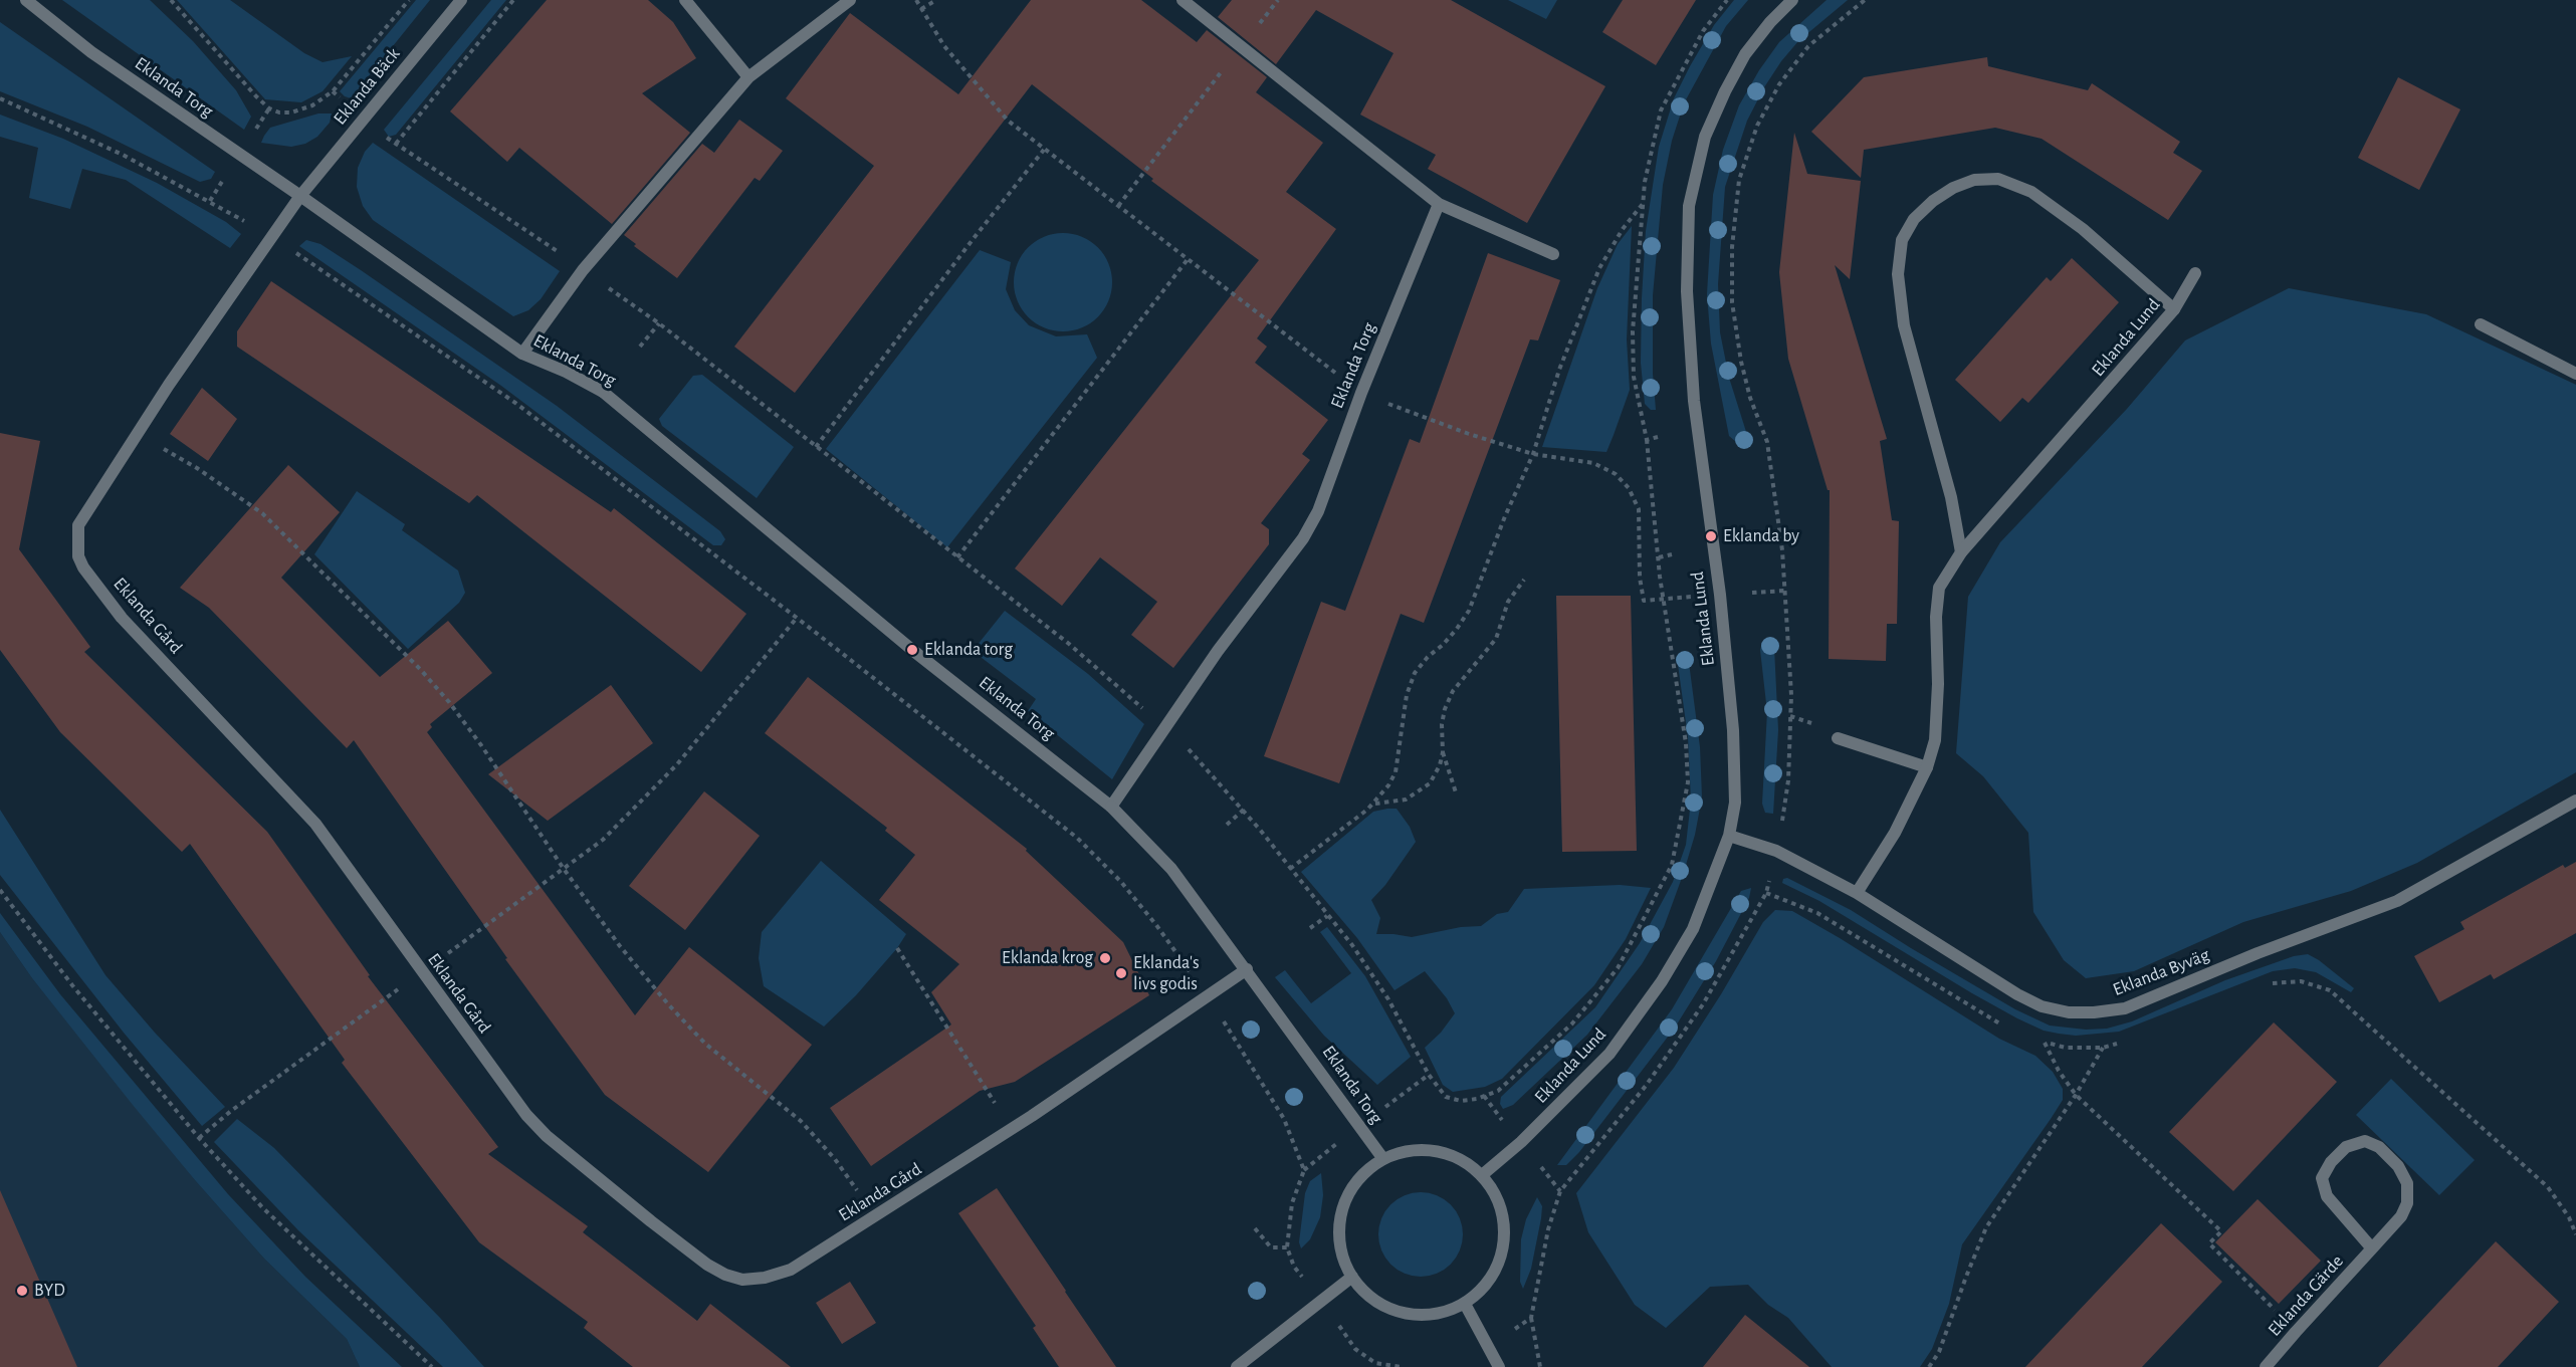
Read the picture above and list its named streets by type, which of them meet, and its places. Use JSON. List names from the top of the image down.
{
  "streets": {
    "street": [
      "Eklanda Bäck",
      "Eklanda Torg",
      "Eklanda Lund",
      "Eklanda Gård",
      "Eklanda Byväg",
      "Eklanda Gärde"
    ]
  },
  "crossings": [
    ["Eklanda Bäck", "Eklanda Torg"],
    ["Eklanda Bäck", "Eklanda Gård"],
    ["Eklanda Torg", "Eklanda Lund"],
    ["Eklanda Torg", "Eklanda Gård"],
    ["Eklanda Lund", "Eklanda Byväg"]
  ],
  "places": [
    "Eklanda by",
    "Eklanda torg",
    "Eklanda krog",
    "Eklanda's livs godis",
    "BYD"
  ]
}
